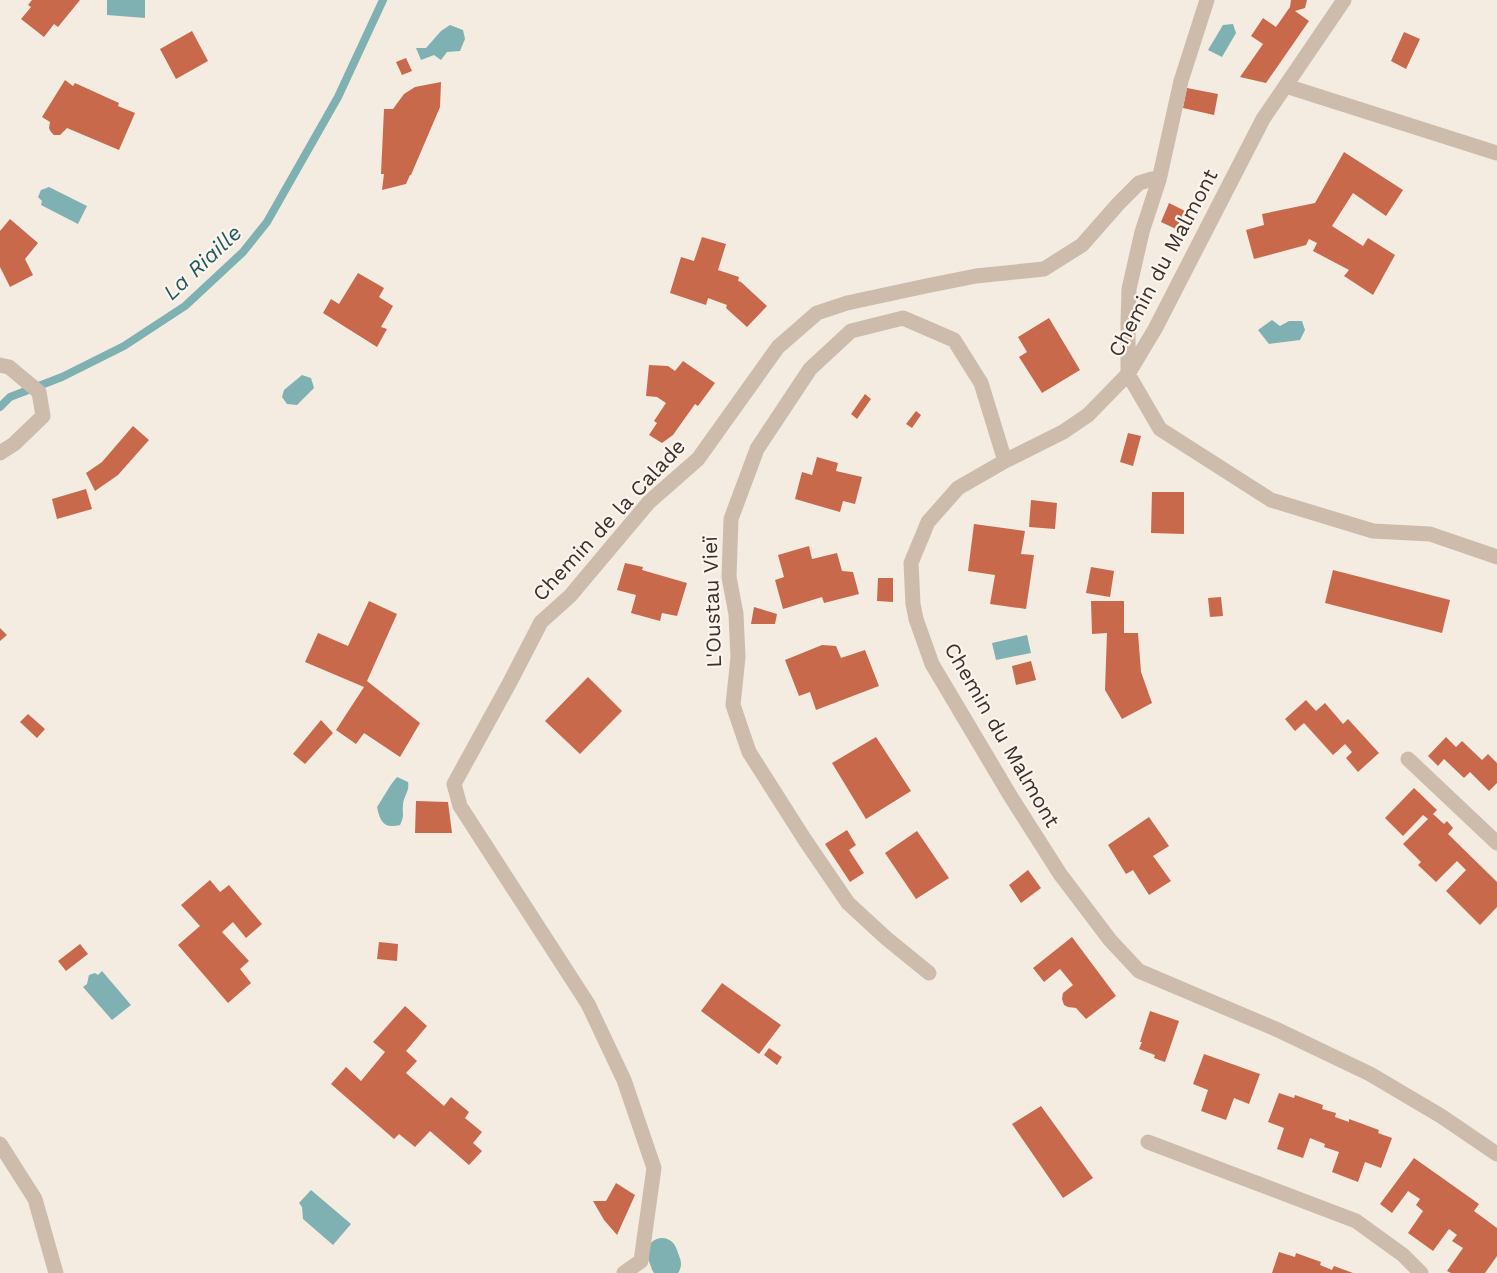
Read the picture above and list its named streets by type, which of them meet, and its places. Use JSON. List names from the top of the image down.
{
  "streets": {
    "street": ["Chemin du Malmont", "Chemin de la Calade", "L'Oustau Vieï"]
  },
  "crossings": [
    ["Chemin du Malmont", "L'Oustau Vieï"]
  ],
  "water": ["La Riaille"]
}
